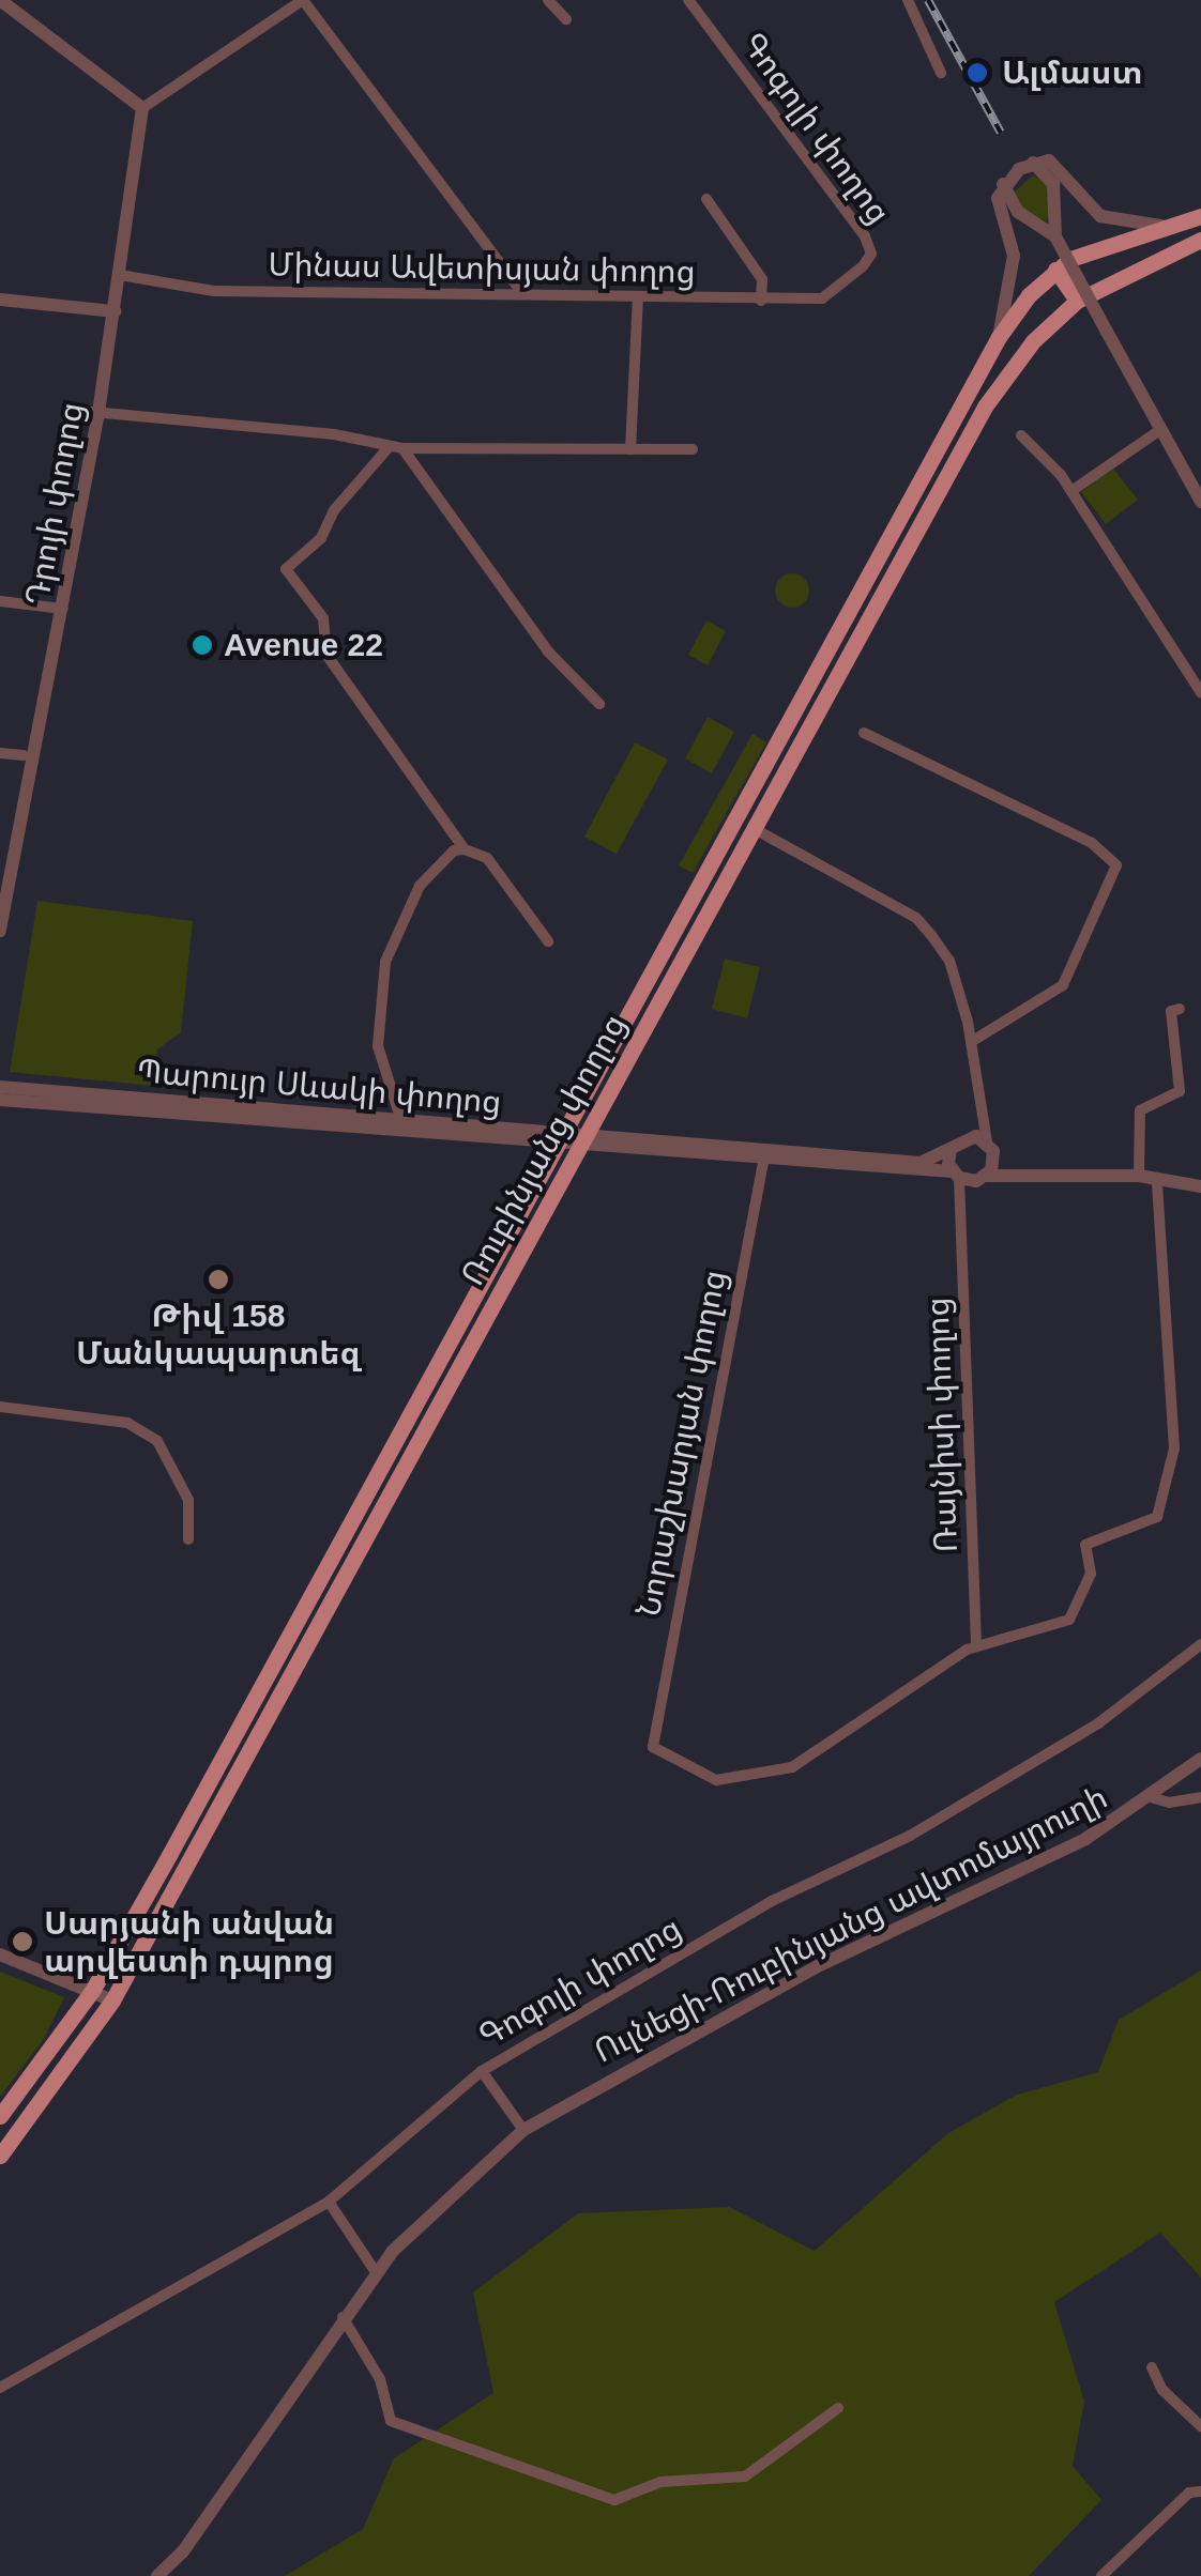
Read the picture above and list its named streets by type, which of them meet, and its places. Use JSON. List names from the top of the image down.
{
  "streets": {
    "main road": ["Ռուբինյանց փողոց"],
    "street": [
      "Գոգոլի փողոց",
      "Մինաս Ավետիսյան փողոց",
      "Դրոյի փողոց",
      "Պարույր Սևակի փողոց",
      "Ռայնիսի փողոց",
      "Նորաշխարյան փողոց",
      "Ուլնեցի-Ռուբինյանց ավտոմայրուղի"
    ]
  },
  "crossings": [
    ["Գոգոլի փողոց", "Մինաս Ավետիսյան փողոց"],
    ["Մինաս Ավետիսյան փողոց", "Դրոյի փողոց"],
    ["Պարույր Սևակի փողոց", "Ռուբինյանց փողոց"],
    ["Պարույր Սևակի փողոց", "Ռայնիսի փողոց"],
    ["Պարույր Սևակի փողոց", "Նորաշխարյան փողոց"],
    ["Ռայնիսի փողոց", "Նորաշխարյան փողոց"]
  ],
  "places": [
    "Ալմաստ",
    "Avenue 22",
    "Թիվ 158 Մանկապարտեզ",
    "Սարյանի անվան արվեստի դպրոց"
  ]
}
